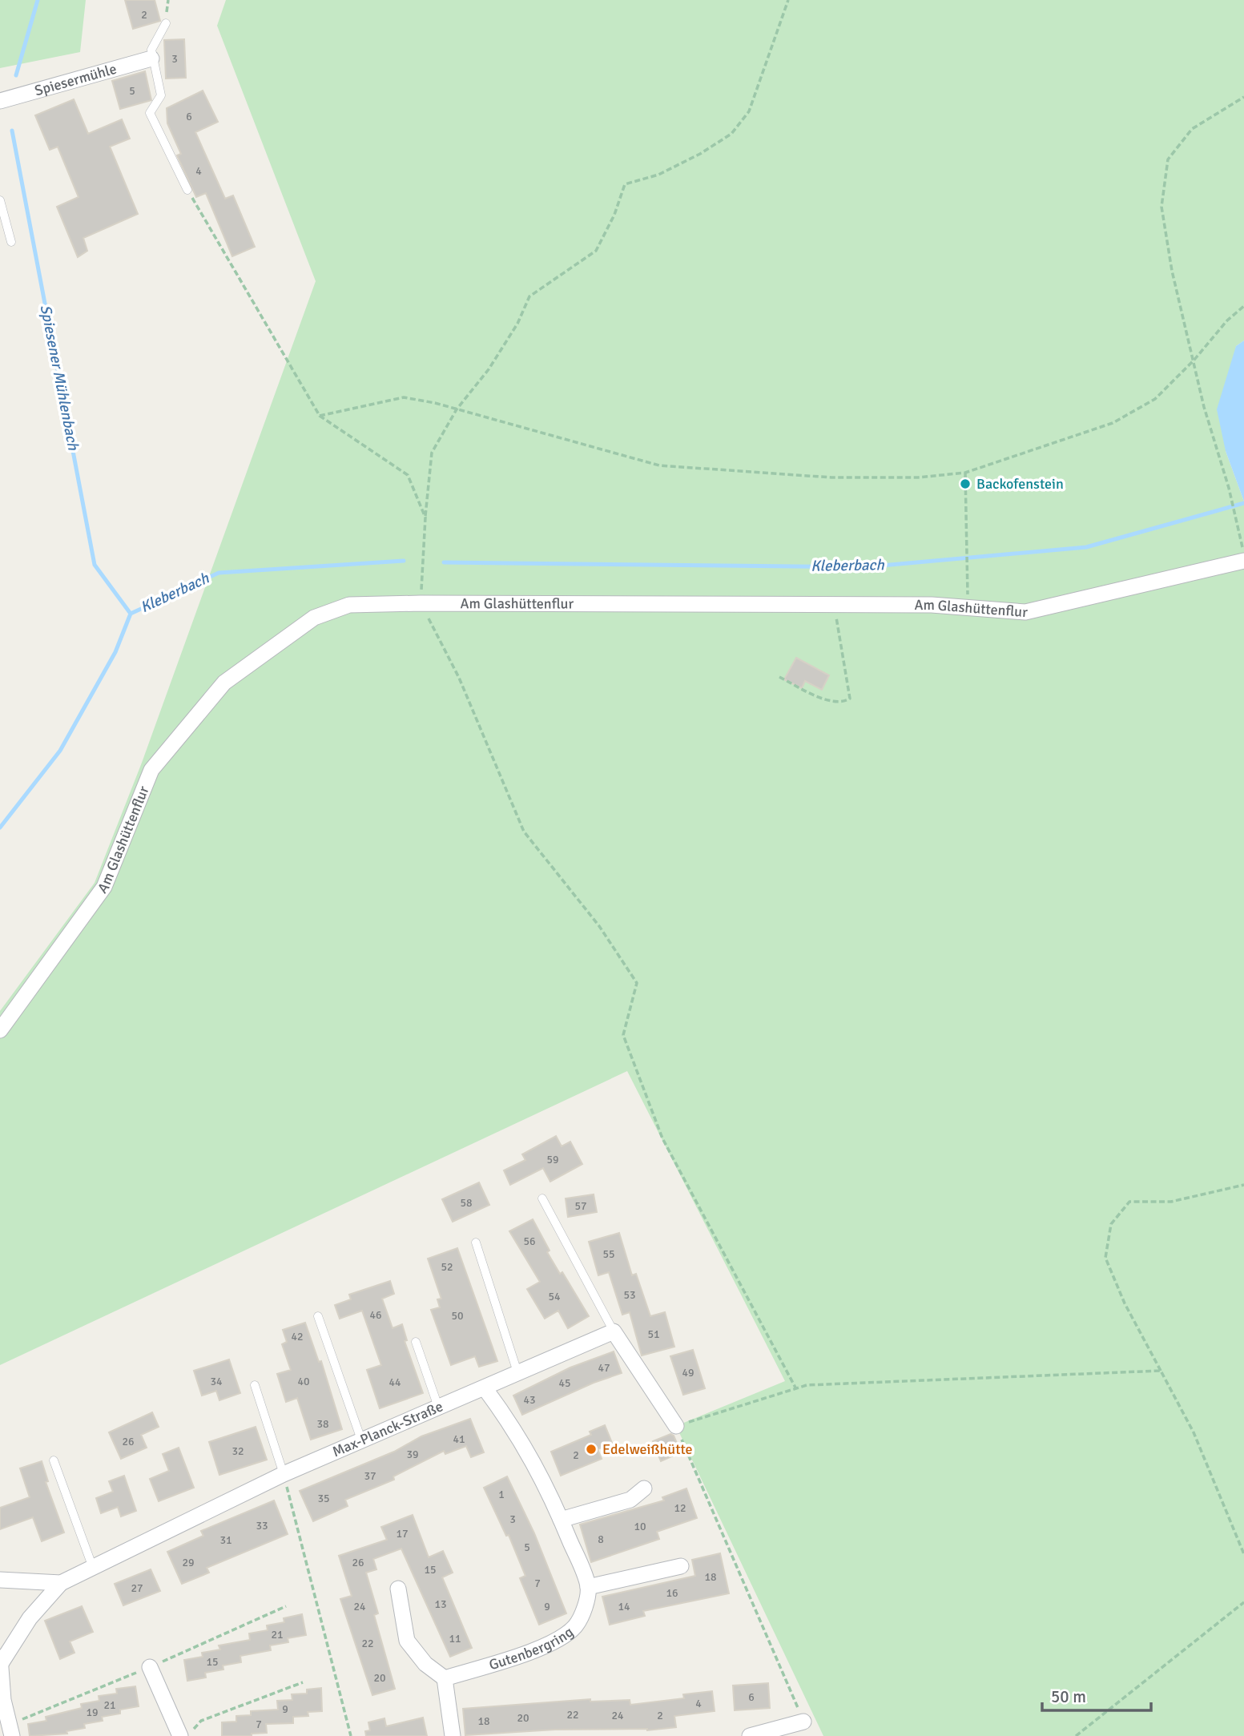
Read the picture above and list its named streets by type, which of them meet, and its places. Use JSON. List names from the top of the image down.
{
  "streets": {
    "street": [
      "Spiesermühle",
      "Am Glashüttenflur",
      "Max-Planck-Straße",
      "Gutenbergring"
    ]
  },
  "water": ["Spiesener Mühlenbach", "Kleberbach"],
  "places": ["Backofenstein", "Edelweißhütte"],
  "house_numbers": [
    "2",
    "3",
    "5",
    "6",
    "4",
    "59",
    "58",
    "57",
    "56",
    "55",
    "52",
    "53",
    "54",
    "46",
    "50",
    "51",
    "42",
    "47",
    "49",
    "34",
    "40",
    "44",
    "45",
    "43",
    "38",
    "41",
    "26",
    "32",
    "39",
    "2",
    "37",
    "1",
    "35",
    "12",
    "3",
    "33",
    "10",
    "17",
    "8",
    "31",
    "5",
    "29",
    "26",
    "15",
    "18",
    "7",
    "27",
    "16",
    "13",
    "24",
    "9",
    "14",
    "21",
    "11",
    "22",
    "15",
    "20",
    "6",
    "4",
    "21",
    "9",
    "19",
    "22",
    "24",
    "2",
    "20",
    "18",
    "7"
  ],
  "scale_bar": "50 m"
}
